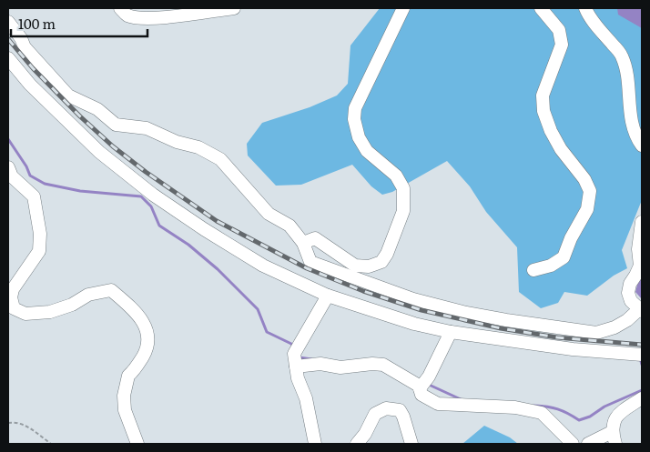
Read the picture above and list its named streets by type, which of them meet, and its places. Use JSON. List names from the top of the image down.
{
  "scale_bar": "100 m"
}
